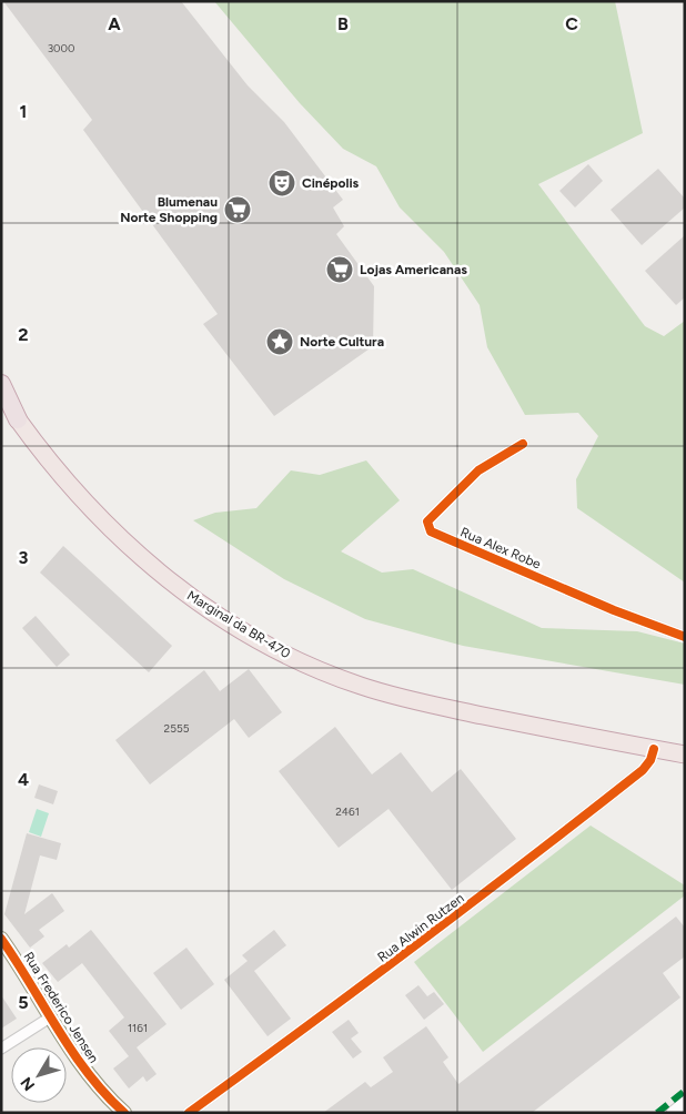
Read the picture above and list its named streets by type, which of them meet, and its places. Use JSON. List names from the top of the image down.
{
  "streets": {
    "highway": ["Marginal da BR-470"],
    "main road": ["Rua Frederico Jensen"],
    "street": ["Rua Alex Robe", "Rua Alwin Rutzen"]
  },
  "crossings": [
    ["Marginal da BR-470", "Rua Alwin Rutzen"]
  ],
  "places": {
    "theatre": ["Cinépolis"],
    "supermarket": ["Blumenau Norte Shopping", "Lojas Americanas"],
    "place": ["Norte Cultura"]
  },
  "house_numbers": [
    "3000",
    "2555",
    "2461",
    "1161"
  ],
  "north": "bottom left",
  "grid": {
    "columns": ["A", "B", "C"],
    "rows": [
      "1",
      "2",
      "3",
      "4",
      "5"
    ]
  }
}
